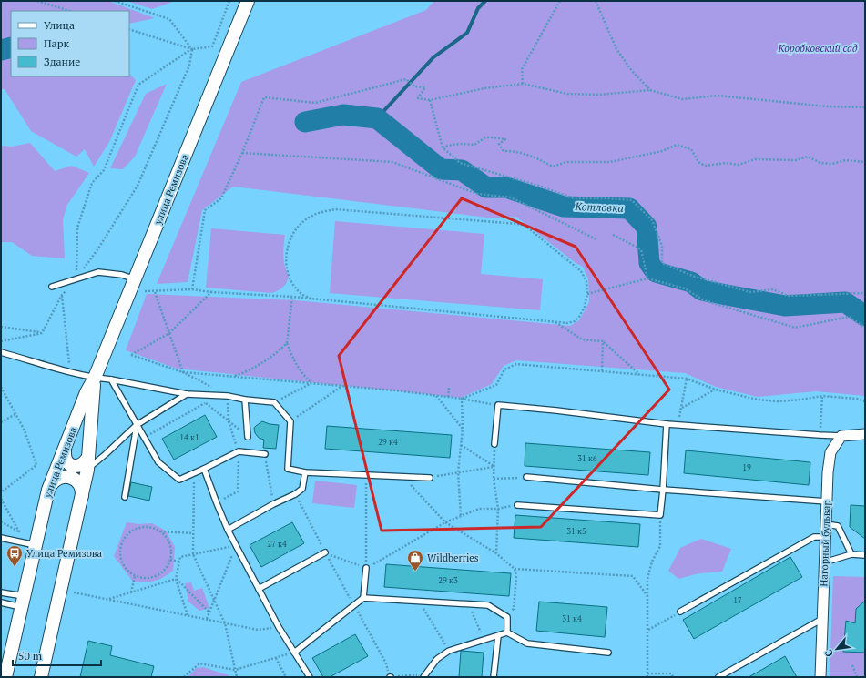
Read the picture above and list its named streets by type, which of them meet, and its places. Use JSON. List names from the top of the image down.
{
  "streets": {
    "street": ["улица Ремизова", "Нагорный бульвар"]
  },
  "water": ["Котловка"],
  "parks": ["Коробковский сад"],
  "places": {
    "bus stop": ["Улица Ремизова"],
    "shop": ["Wildberries"]
  },
  "house_numbers": [
    "14 к1",
    "29 к4",
    "31 к6",
    "19",
    "31 к5",
    "27 к4",
    "29 к3",
    "17",
    "31 к4"
  ],
  "legend": ["Улица", "Парк", "Здание"],
  "scale_bar": "50 m",
  "north": "bottom left"
}
